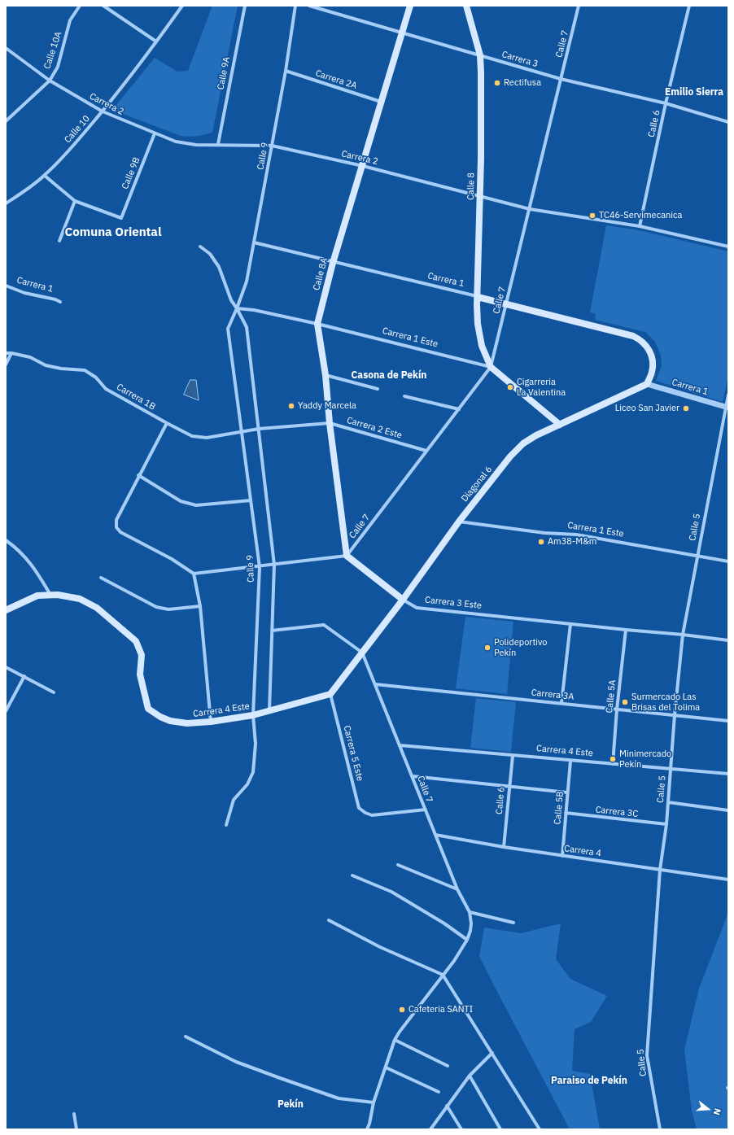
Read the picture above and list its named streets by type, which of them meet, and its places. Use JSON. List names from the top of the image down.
{
  "streets": {
    "main road": [
      "Calle 8",
      "Calle 8A",
      "Carrera 1",
      "Carrera 1 Este",
      "Diagonal 6",
      "Carrera 3 Este",
      "Carrera 4 Este"
    ],
    "street": [
      "Calle 7",
      "Calle 10A",
      "Carrera 3",
      "Calle 9A",
      "Carrera 2A",
      "Carrera 2",
      "Calle 6",
      "Calle 10",
      "Calle 9",
      "Calle 9B",
      "Carrera 1B",
      "Carrera 2 Este",
      "Calle 5",
      "Carrera 3A",
      "Calle 5A",
      "Carrera 5 Este",
      "Calle 5B",
      "Carrera 3C",
      "Carrera 4"
    ]
  },
  "crossings": [
    ["Calle 7", "Carrera 3"],
    ["Calle 7", "Carrera 2"],
    ["Calle 7", "Calle 8"],
    ["Calle 7", "Calle 8A"],
    ["Calle 7", "Carrera 1"],
    ["Calle 7", "Carrera 1 Este"],
    ["Calle 7", "Carrera 2 Este"],
    ["Calle 7", "Diagonal 6"],
    ["Calle 7", "Carrera 3 Este"],
    ["Calle 7", "Carrera 3A"],
    ["Calle 7", "Carrera 4 Este"],
    ["Calle 7", "Carrera 5 Este"],
    ["Calle 7", "Carrera 4"],
    ["Calle 10A", "Carrera 2"],
    ["Carrera 3", "Calle 6"],
    ["Carrera 3", "Calle 8"],
    ["Carrera 3", "Calle 8A"],
    ["Calle 9A", "Carrera 2"],
    ["Carrera 2A", "Calle 9"],
    ["Carrera 2A", "Calle 8A"],
    ["Carrera 2", "Calle 6"],
    ["Carrera 2", "Calle 10"],
    ["Carrera 2", "Calle 9"],
    ["Carrera 2", "Calle 9B"],
    ["Carrera 2", "Calle 8"],
    ["Carrera 2", "Calle 8A"],
    ["Calle 6", "Carrera 4 Este"],
    ["Calle 6", "Carrera 4"],
    ["Calle 9", "Carrera 1"],
    ["Calle 9", "Carrera 1 Este"],
    ["Calle 9", "Carrera 1B"],
    ["Calle 9", "Carrera 4 Este"],
    ["Calle 8", "Carrera 1"],
    ["Calle 8", "Carrera 1 Este"],
    ["Calle 8A", "Carrera 1"],
    ["Calle 8A", "Carrera 1 Este"],
    ["Calle 8A", "Carrera 2 Este"],
    ["Calle 8A", "Carrera 3 Este"],
    ["Carrera 1", "Diagonal 6"],
    ["Carrera 1", "Calle 5"],
    ["Carrera 1 Este", "Diagonal 6"],
    ["Carrera 1 Este", "Calle 5"],
    ["Carrera 1B", "Carrera 2 Este"],
    ["Diagonal 6", "Carrera 3 Este"],
    ["Diagonal 6", "Carrera 4 Este"],
    ["Diagonal 6", "Carrera 5 Este"],
    ["Calle 5", "Carrera 3 Este"],
    ["Calle 5", "Carrera 3A"],
    ["Calle 5", "Carrera 4 Este"],
    ["Calle 5", "Carrera 3C"],
    ["Calle 5", "Carrera 4"],
    ["Carrera 3 Este", "Calle 5A"],
    ["Carrera 3A", "Calle 5A"],
    ["Calle 5A", "Carrera 4 Este"],
    ["Carrera 4 Este", "Carrera 5 Este"],
    ["Carrera 4 Este", "Calle 5B"],
    ["Calle 5B", "Carrera 3C"],
    ["Calle 5B", "Carrera 4"]
  ],
  "districts": [
    "Emilio Sierra",
    "Comuna Oriental",
    "Casona de Pekín",
    "Paraiso de Pekín",
    "Pekín"
  ],
  "places": [
    "Rectifusa",
    "TC46-Servimecanica",
    "Cigarreria La Valentina",
    "Yaddy Marcela",
    "Liceo San Javier",
    "Am38-M&m",
    "Polideportivo Pekín",
    "Surmercado Las Brisas del Tolima",
    "Minimercado Pekín",
    "Cafeteria SANTI"
  ],
  "north": "right"
}
